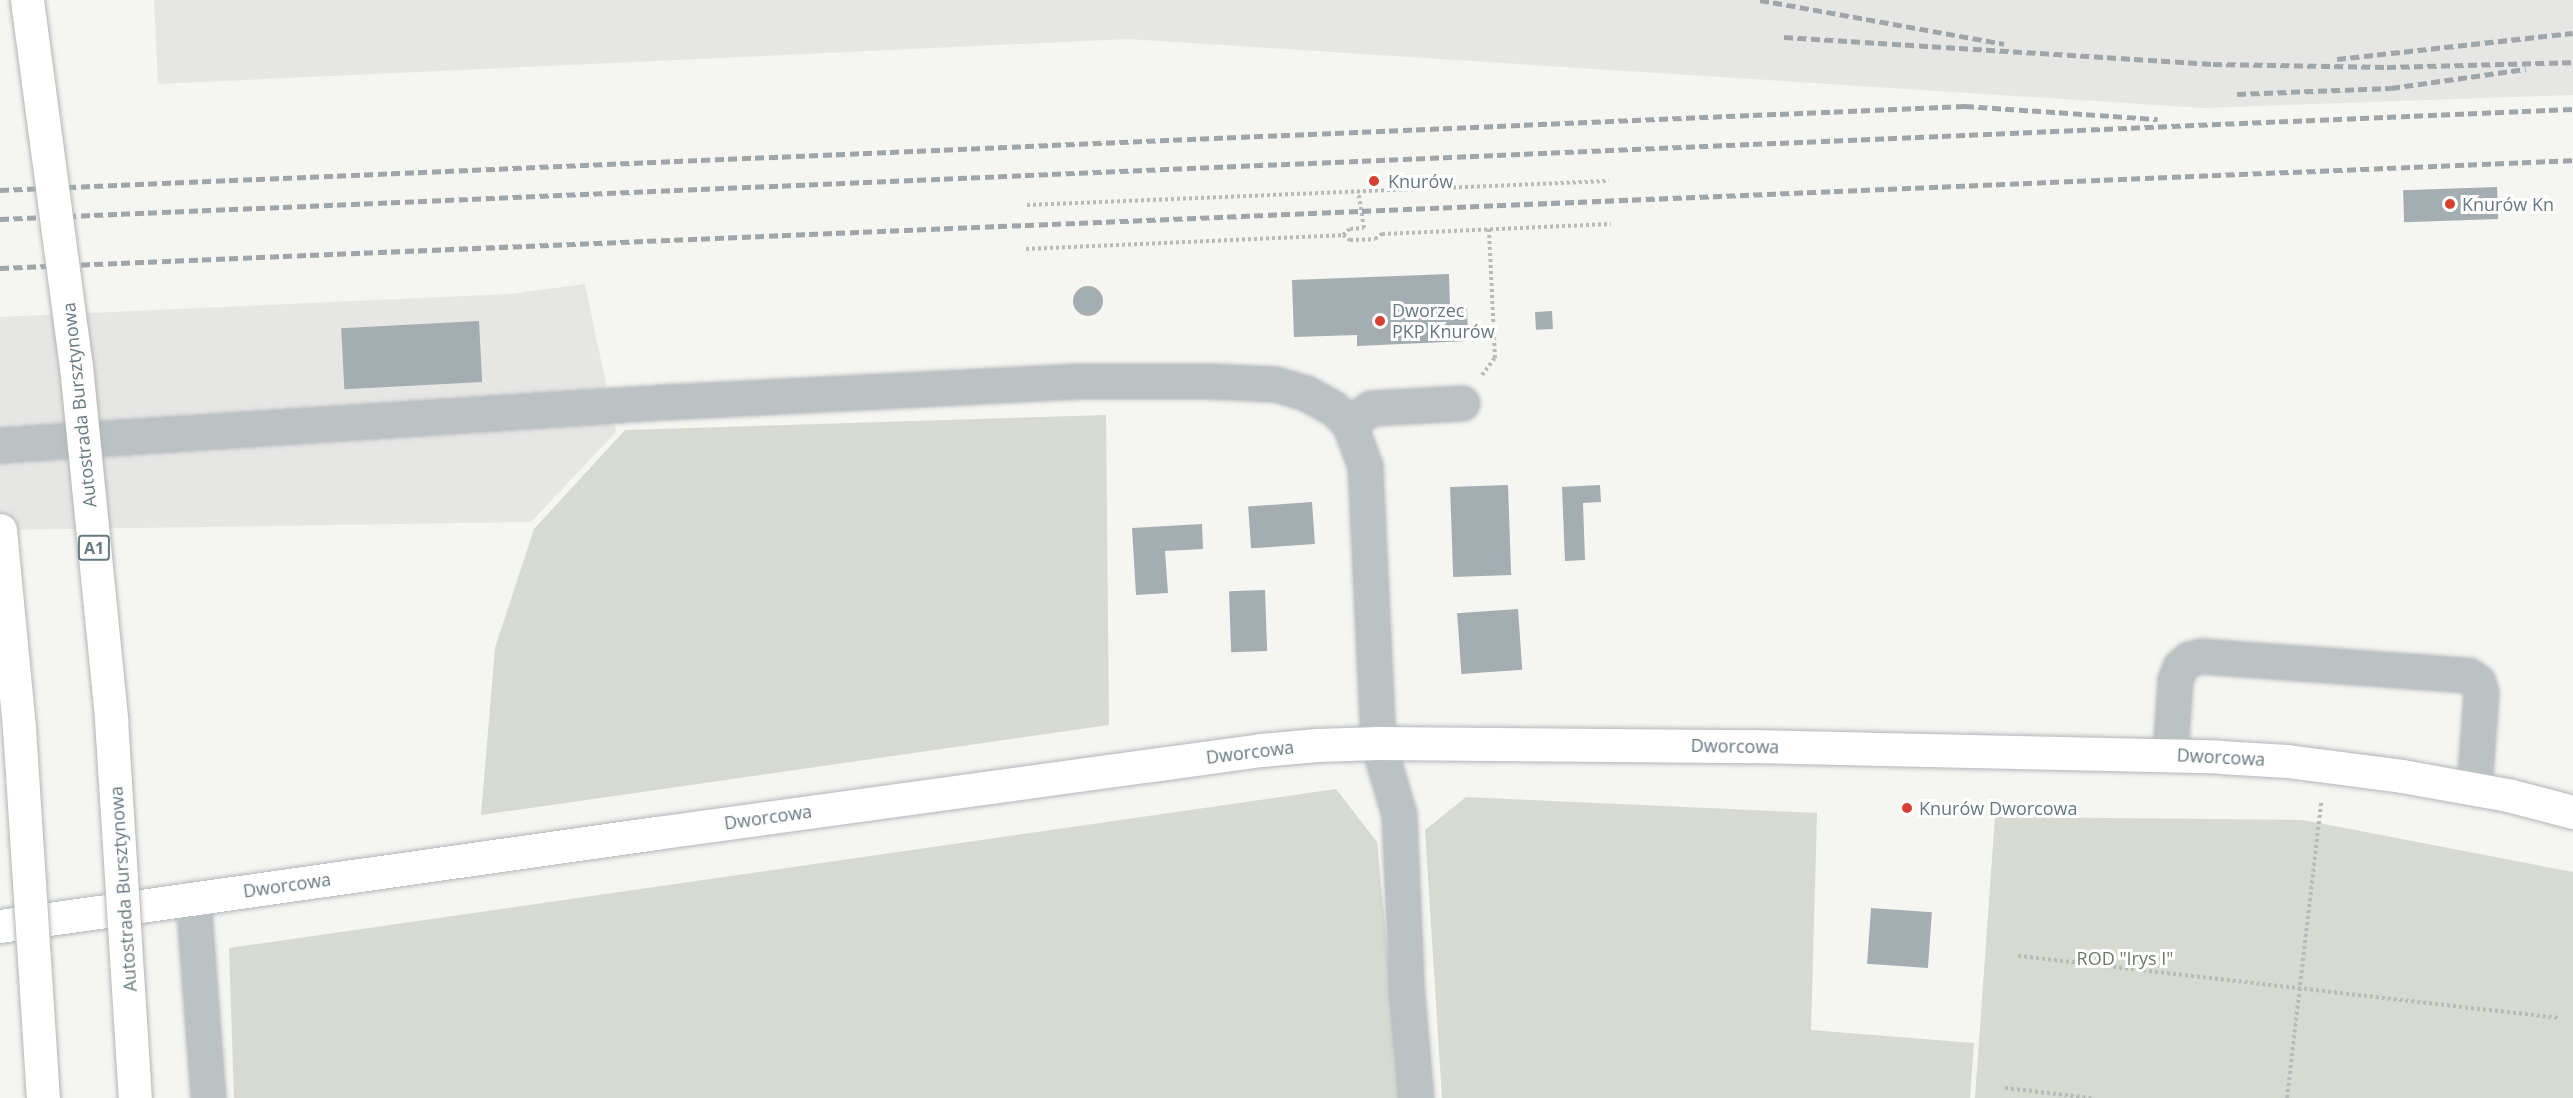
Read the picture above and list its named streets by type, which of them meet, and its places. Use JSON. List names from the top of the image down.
{
  "streets": {
    "main road": ["Autostrada Bursztynowa", "A1", "Dworcowa"]
  },
  "parks": ["ROD \"Irys I\""],
  "places": [
    "Knurów",
    "Knurów Kn",
    "Dworzec PKP Knurów",
    "Knurów Dworcowa"
  ]
}
